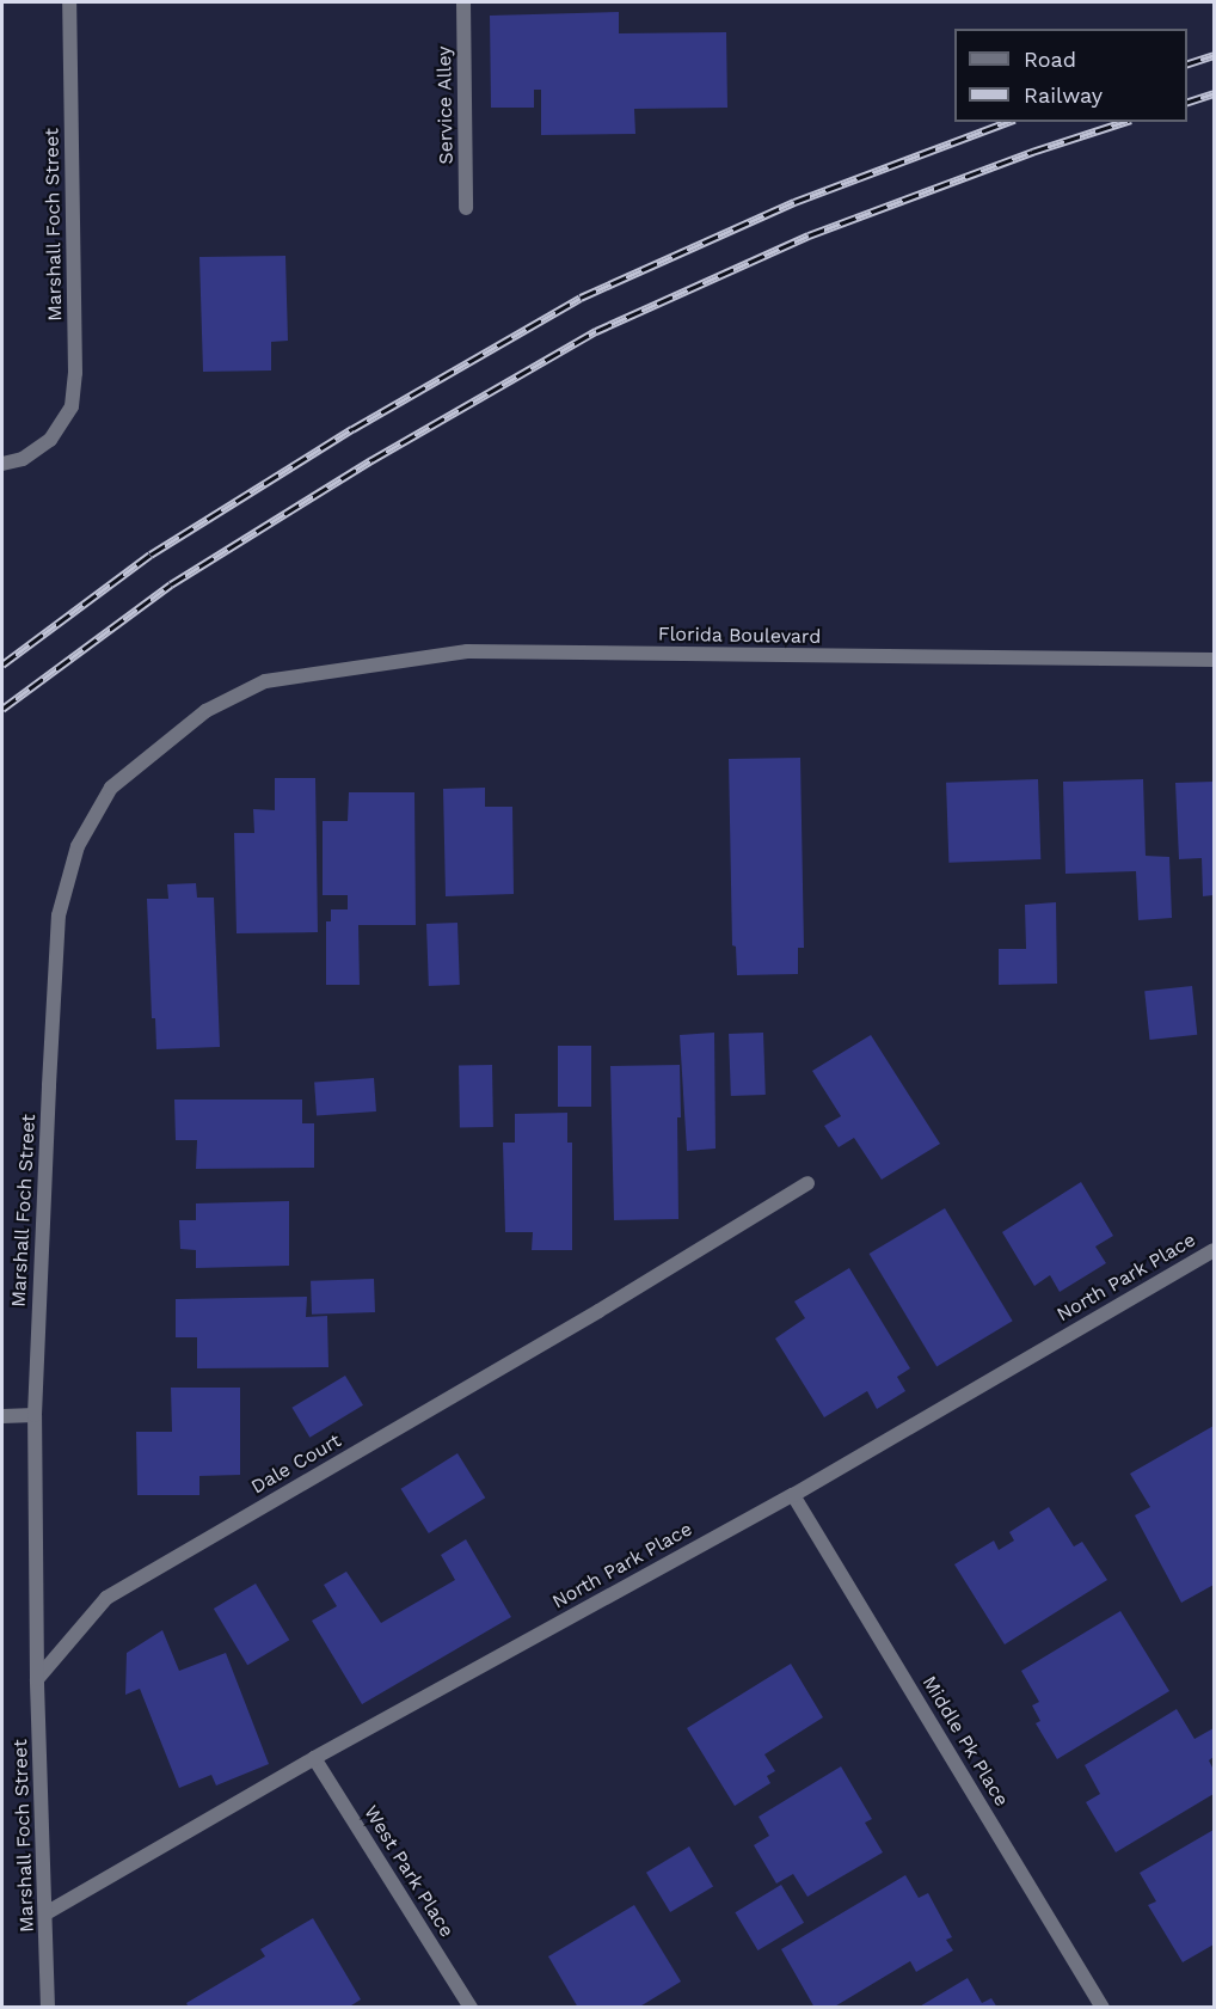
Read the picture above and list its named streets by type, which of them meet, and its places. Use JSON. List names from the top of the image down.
{
  "streets": {
    "street": [
      "Service Alley",
      "Marshall Foch Street",
      "Florida Boulevard",
      "North Park Place",
      "Dale Court",
      "Middle Pk Place",
      "West Park Place"
    ]
  },
  "crossings": [
    ["Marshall Foch Street", "Florida Boulevard"],
    ["Marshall Foch Street", "North Park Place"],
    ["Marshall Foch Street", "Dale Court"],
    ["North Park Place", "Middle Pk Place"],
    ["North Park Place", "West Park Place"]
  ],
  "legend": ["Road", "Railway"]
}
